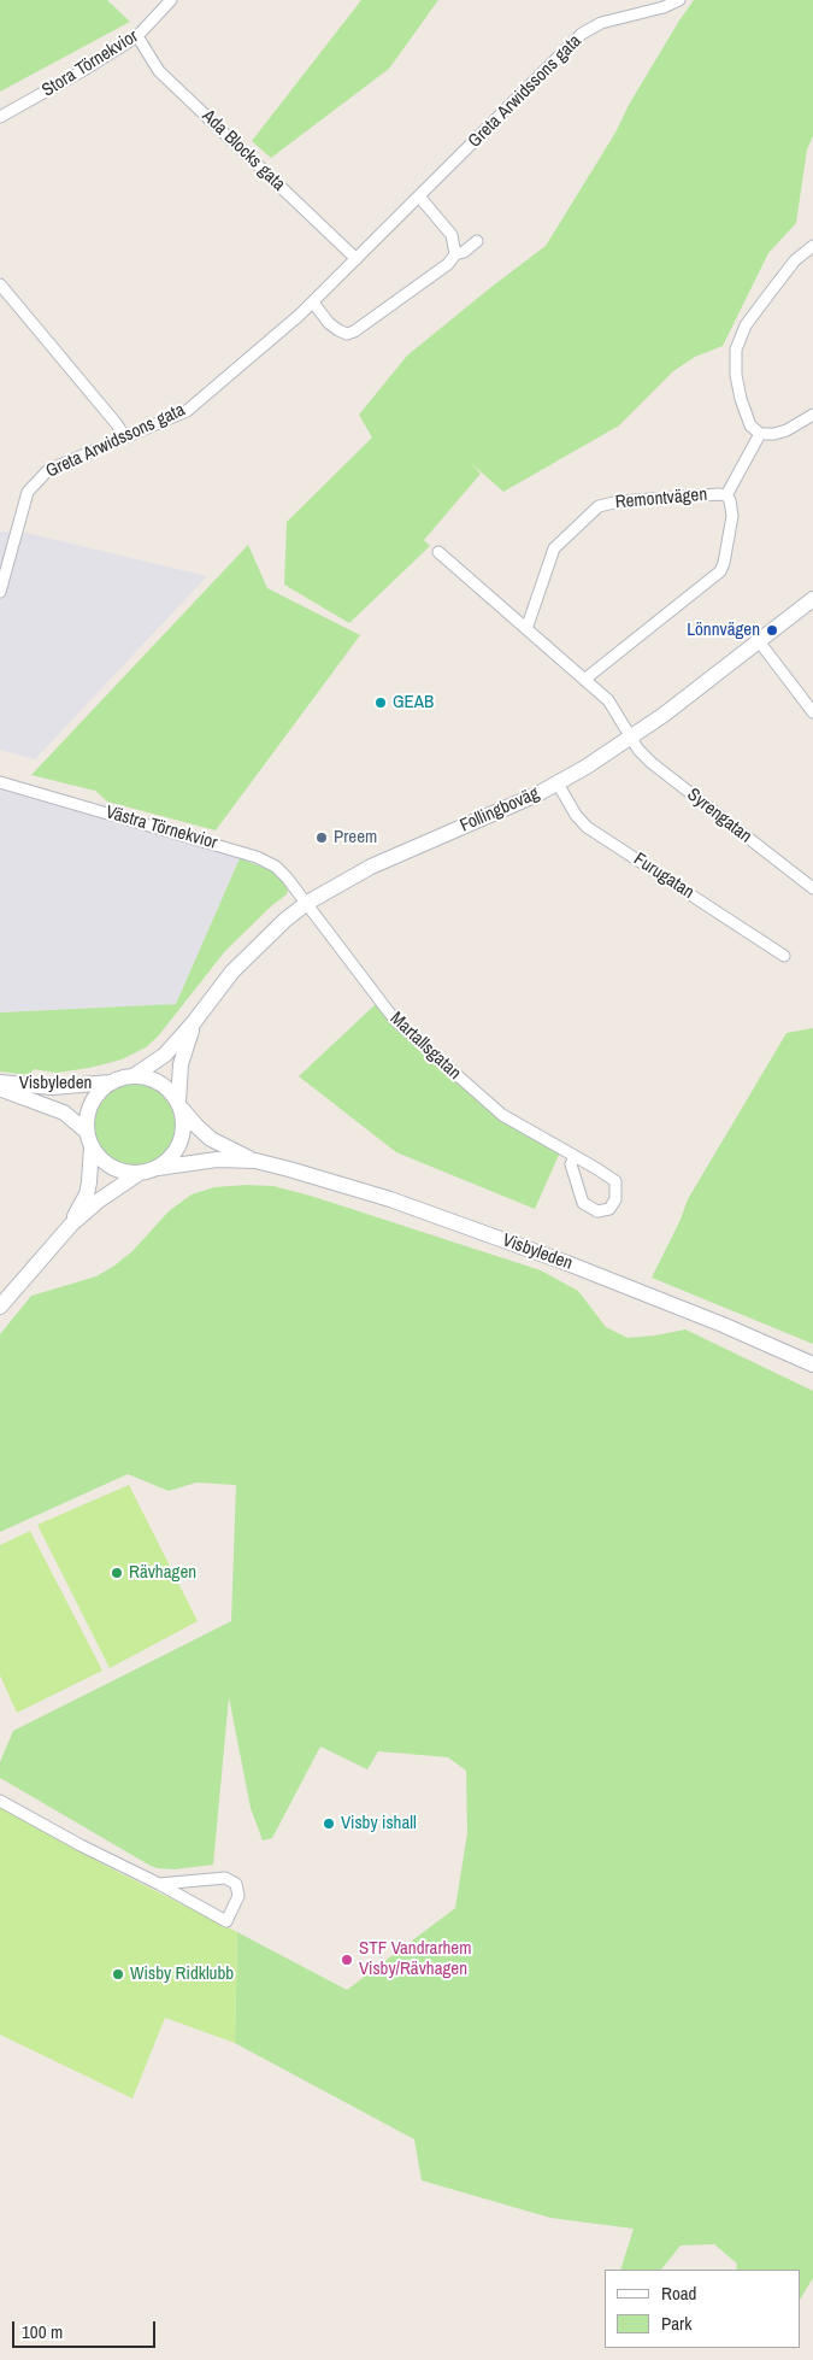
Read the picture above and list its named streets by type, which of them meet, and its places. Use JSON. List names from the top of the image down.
{
  "streets": {
    "main road": ["Follingboväg", "Visbyleden"],
    "street": [
      "Stora Törnekvior",
      "Greta Arwidssons gata",
      "Ada Blocks gata",
      "Remontvägen",
      "Syrengatan",
      "Västra Törnekvior",
      "Furugatan",
      "Martallsgatan"
    ]
  },
  "crossings": [
    ["Stora Törnekvior", "Ada Blocks gata"],
    ["Greta Arwidssons gata", "Ada Blocks gata"],
    ["Follingboväg", "Syrengatan"],
    ["Follingboväg", "Västra Törnekvior"],
    ["Follingboväg", "Furugatan"],
    ["Follingboväg", "Martallsgatan"],
    ["Follingboväg", "Visbyleden"],
    ["Västra Törnekvior", "Martallsgatan"]
  ],
  "places": [
    "Lönnvägen",
    "GEAB",
    "Preem",
    "Rävhagen",
    "Visby ishall",
    "STF Vandrarhem Visby/Rävhagen",
    "Wisby Ridklubb"
  ],
  "legend": ["Road", "Park"],
  "scale_bar": "100 m"
}
